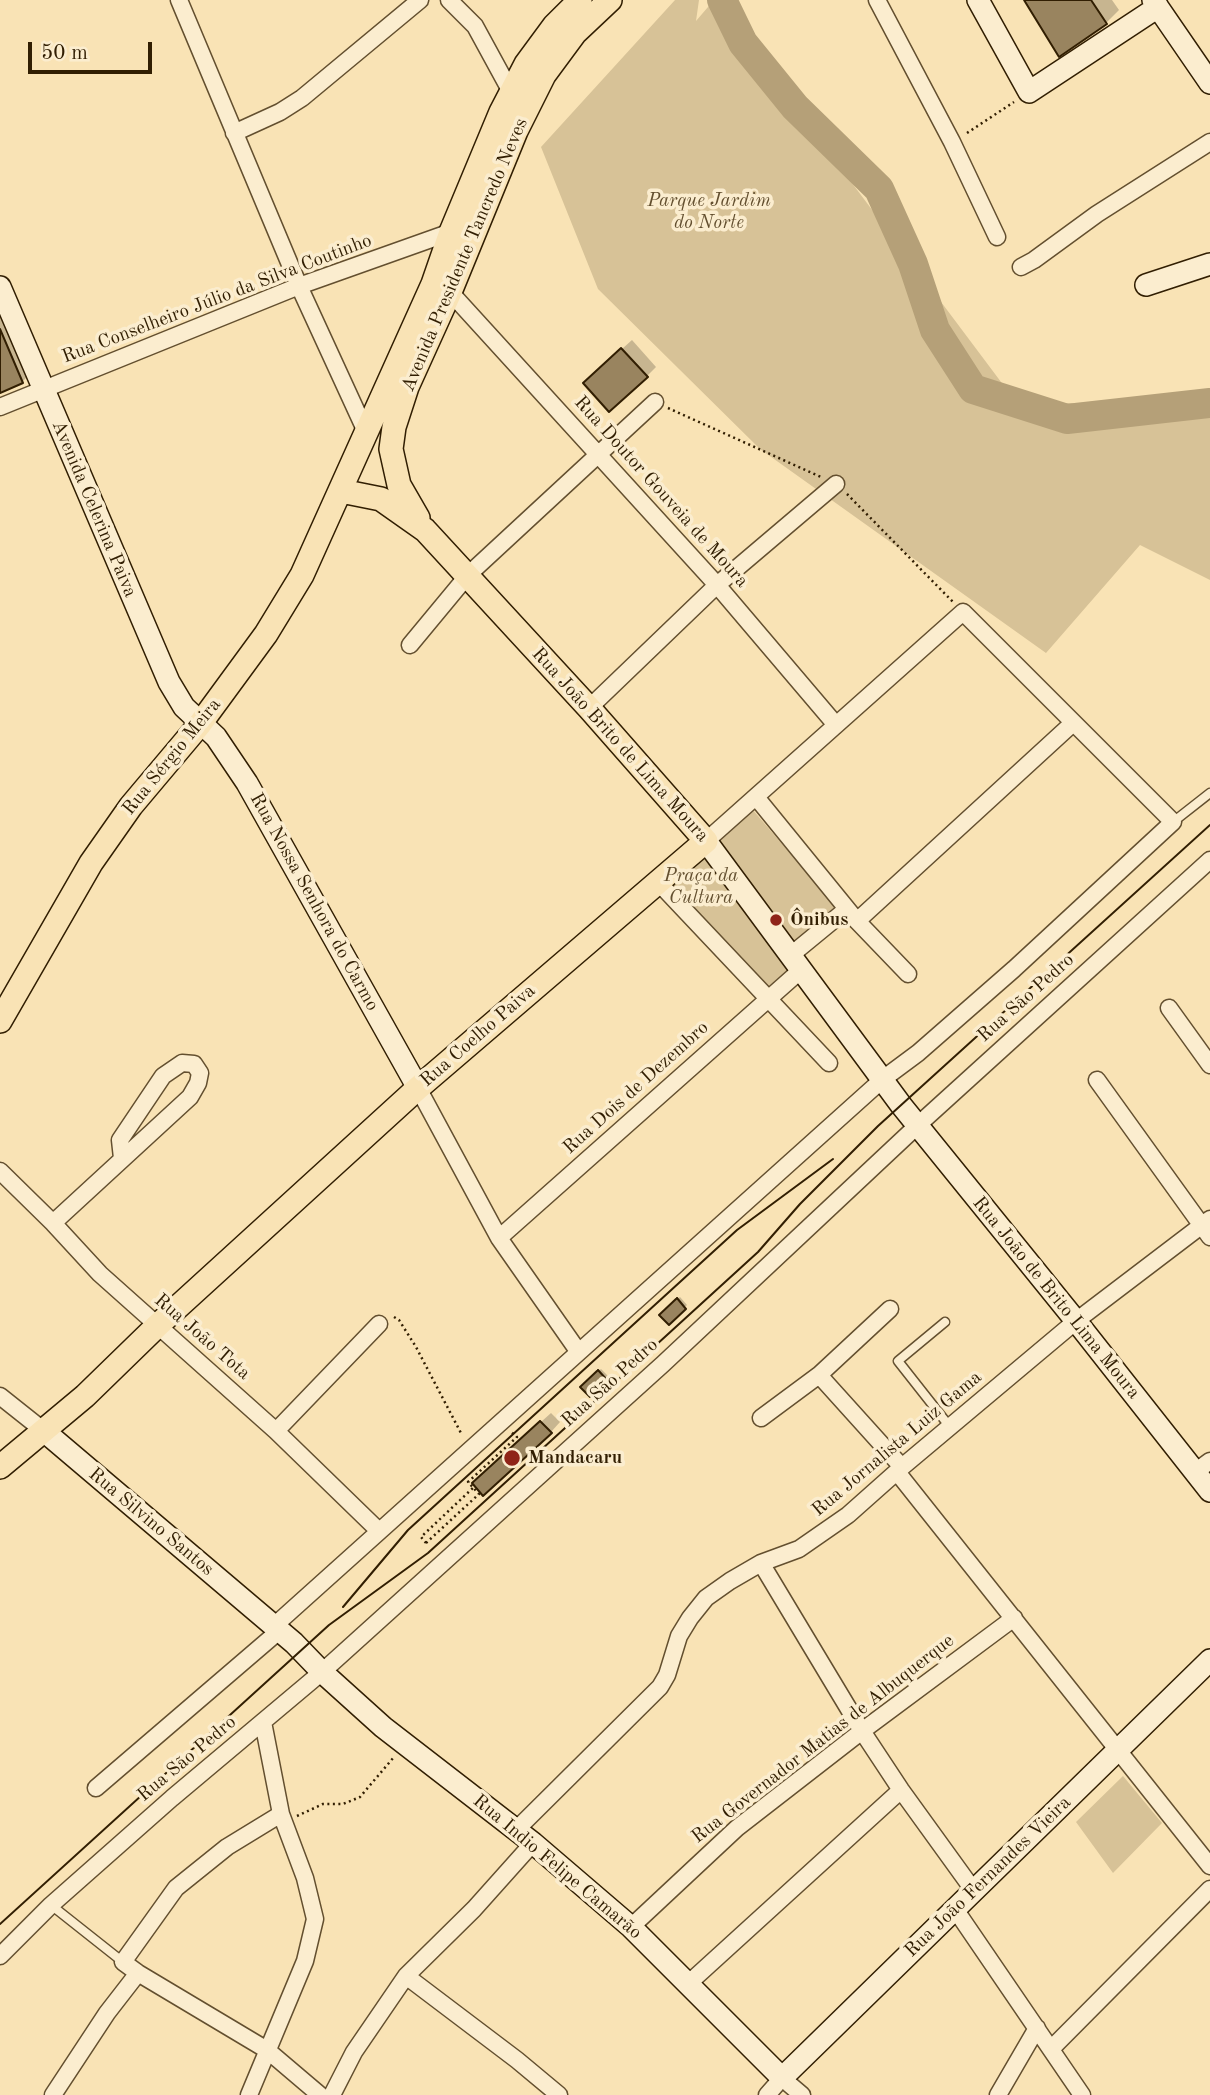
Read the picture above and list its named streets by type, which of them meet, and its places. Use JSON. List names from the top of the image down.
{
  "streets": {
    "main road": [
      "Avenida Presidente Tancredo Neves",
      "Rua João Brito de Lima Moura",
      "Rua Sérgio Meira",
      "Rua Coelho Paiva"
    ],
    "street": [
      "Rua Conselheiro Júlio da Silva Coutinho",
      "Rua Doutor Gouveia de Moura",
      "Avenida Celerina Paiva",
      "Rua Nossa Senhora do Carmo",
      "Rua São Pedro",
      "Rua Dois de Dezembro",
      "Rua João de Brito Lima Moura",
      "Rua João Tota",
      "Rua Jornalista Luiz Gama",
      "Rua Silvino Santos",
      "Rua Governador Matias de Albuquerque",
      "Rua Indio Felipe Camarão",
      "Rua João Fernandes Vieira"
    ]
  },
  "crossings": [
    ["Avenida Presidente Tancredo Neves", "Rua Conselheiro Júlio da Silva Coutinho"],
    ["Avenida Presidente Tancredo Neves", "Rua Doutor Gouveia de Moura"],
    ["Avenida Presidente Tancredo Neves", "Rua João Brito de Lima Moura"],
    ["Avenida Presidente Tancredo Neves", "Rua Sérgio Meira"],
    ["Rua Conselheiro Júlio da Silva Coutinho", "Avenida Celerina Paiva"],
    ["Rua Doutor Gouveia de Moura", "Rua Coelho Paiva"],
    ["Avenida Celerina Paiva", "Rua Sérgio Meira"],
    ["Avenida Celerina Paiva", "Rua Nossa Senhora do Carmo"],
    ["Rua João Brito de Lima Moura", "Rua São Pedro"],
    ["Rua João Brito de Lima Moura", "Rua Coelho Paiva"],
    ["Rua João Brito de Lima Moura", "Rua Dois de Dezembro"],
    ["Rua João Brito de Lima Moura", "Rua João de Brito Lima Moura"],
    ["Rua Sérgio Meira", "Rua Nossa Senhora do Carmo"],
    ["Rua Nossa Senhora do Carmo", "Rua Coelho Paiva"],
    ["Rua São Pedro", "Rua João de Brito Lima Moura"],
    ["Rua São Pedro", "Rua João Tota"],
    ["Rua São Pedro", "Rua Silvino Santos"],
    ["Rua São Pedro", "Rua Indio Felipe Camarão"],
    ["Rua Coelho Paiva", "Rua Dois de Dezembro"],
    ["Rua Coelho Paiva", "Rua João Tota"],
    ["Rua Coelho Paiva", "Rua Silvino Santos"],
    ["Rua João de Brito Lima Moura", "Rua Jornalista Luiz Gama"],
    ["Rua Jornalista Luiz Gama", "Rua Indio Felipe Camarão"],
    ["Rua Silvino Santos", "Rua Indio Felipe Camarão"],
    ["Rua Governador Matias de Albuquerque", "Rua Indio Felipe Camarão"],
    ["Rua Indio Felipe Camarão", "Rua João Fernandes Vieira"]
  ],
  "parks": ["Parque Jardim do Norte", "Praça da Cultura"],
  "places": ["Ônibus", "Mandacaru"],
  "scale_bar": "50 m"
}
